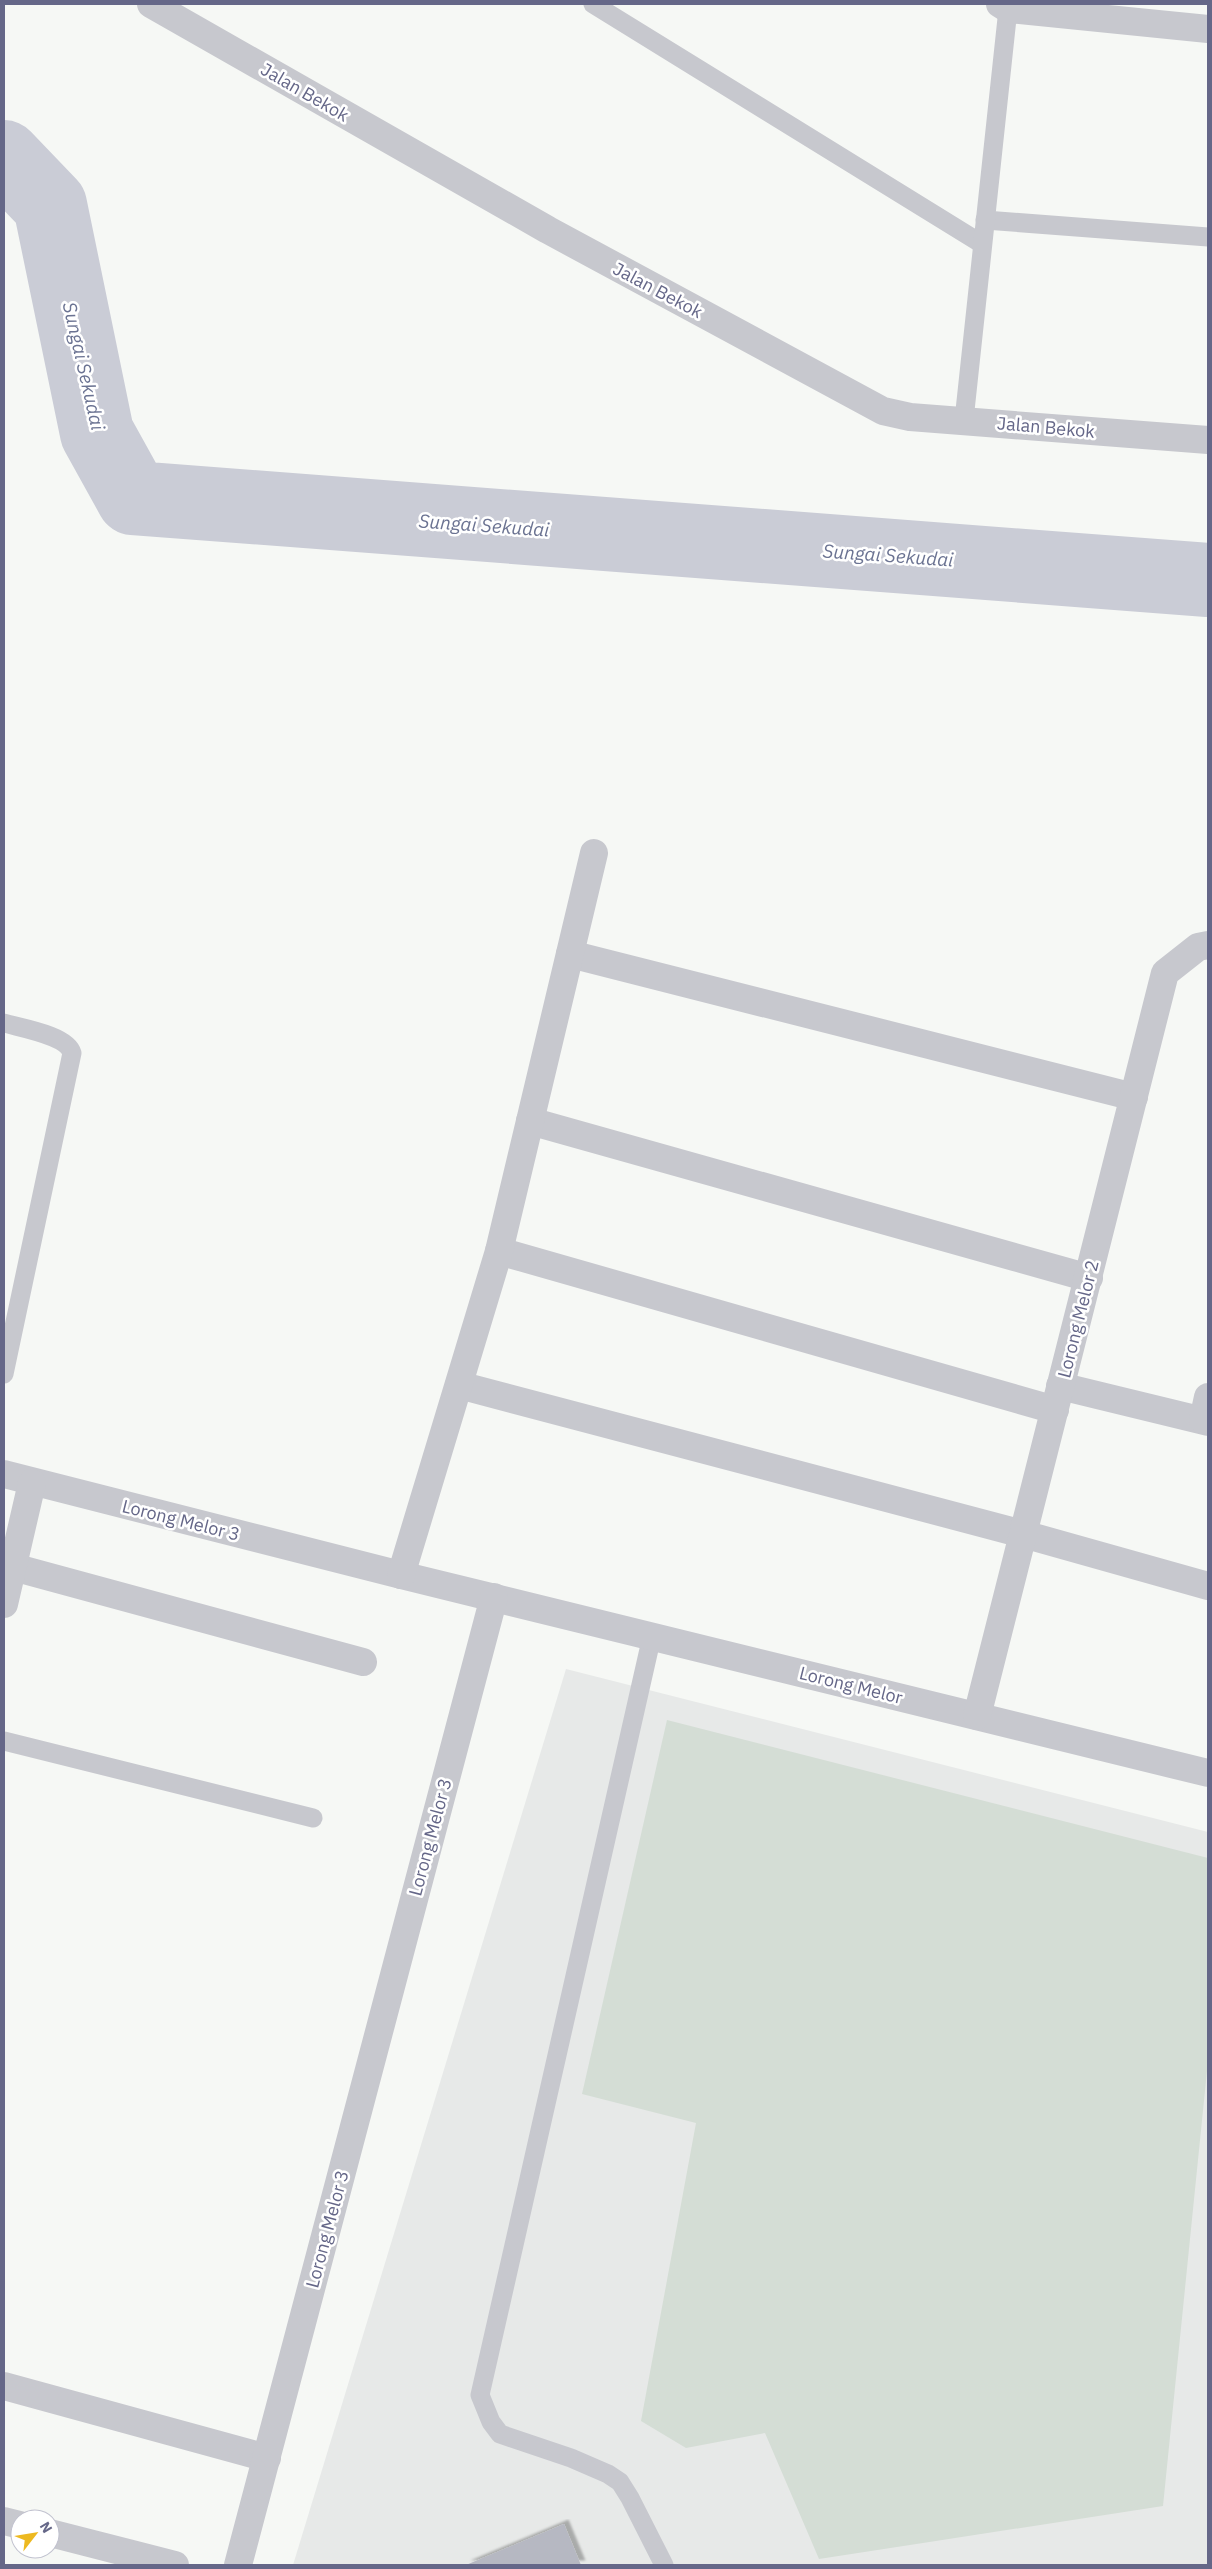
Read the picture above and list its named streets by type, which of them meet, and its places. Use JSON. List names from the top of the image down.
{
  "streets": {
    "street": [
      "Jalan Bekok",
      "Lorong Melor 2",
      "Lorong Melor 3",
      "Lorong Melor"
    ]
  },
  "crossings": [
    ["Lorong Melor 2", "Lorong Melor"],
    ["Lorong Melor 3", "Lorong Melor"]
  ],
  "water": ["Sungai Sekudai"],
  "north": "top right"
}
